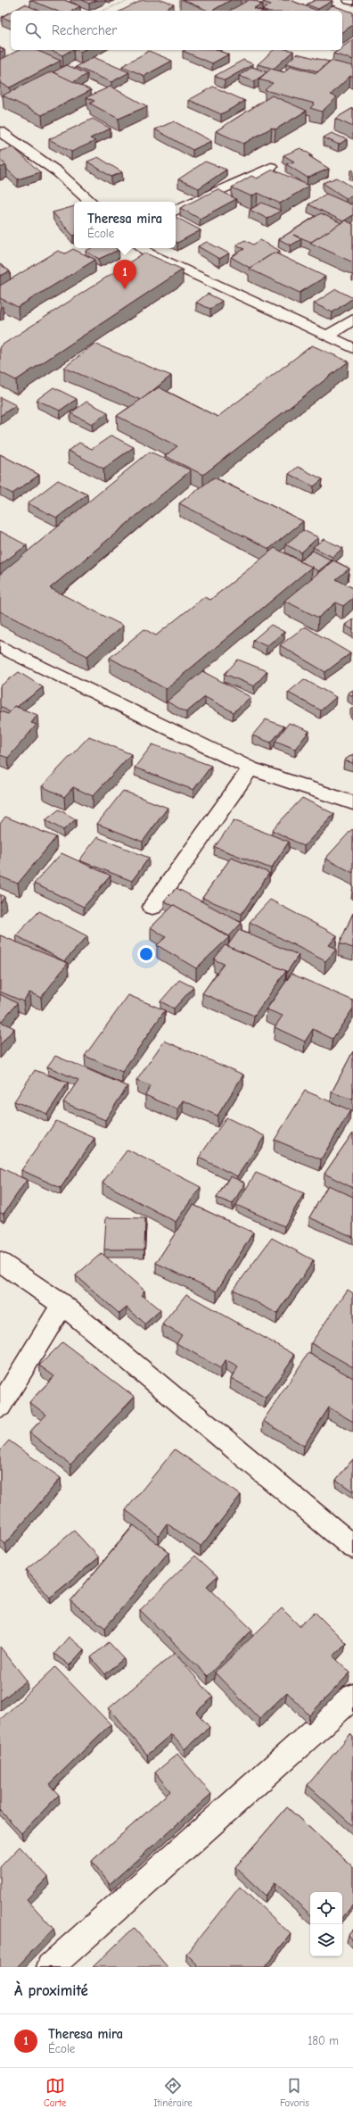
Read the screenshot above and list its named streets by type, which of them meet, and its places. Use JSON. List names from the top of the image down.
{
  "page": {
    "search": "Rechercher",
    "popup": ["Theresa mira", "École"],
    "pins": "1",
    "heading": "À proximité",
    "list": [
      {
        "mark": "1",
        "name": "Theresa mira",
        "note": "École",
        "value": "180 m"
      }
    ],
    "nav": ["Carte", "Itinéraire", "Favoris"]
  }
}
